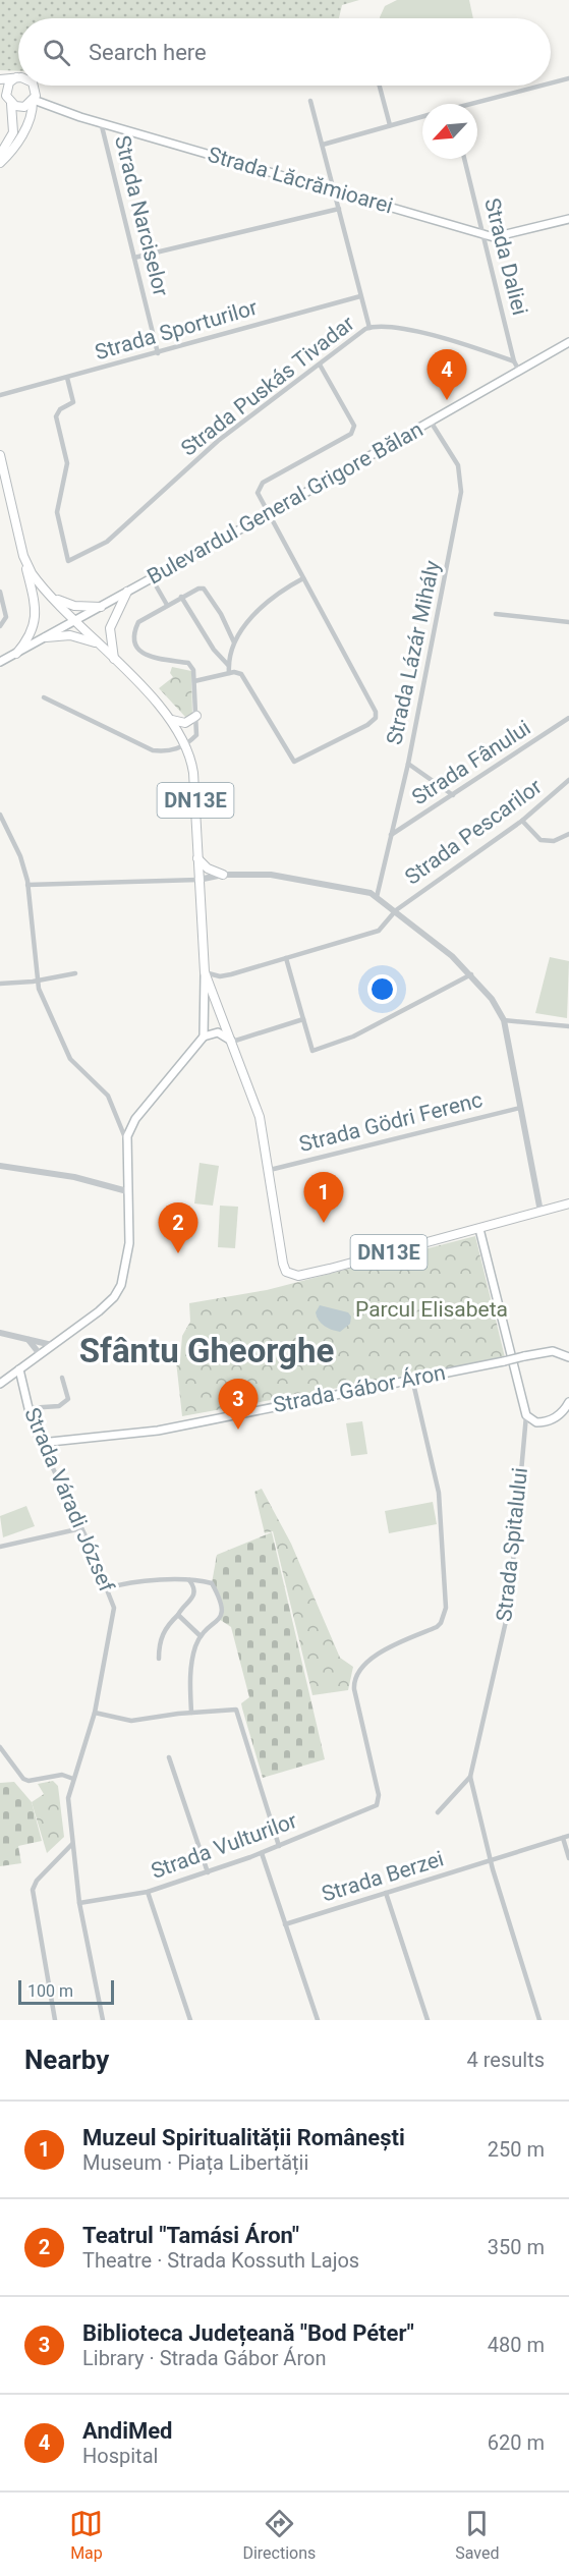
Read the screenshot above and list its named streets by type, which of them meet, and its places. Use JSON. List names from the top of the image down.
{
  "streets": {
    "main road": [
      "Strada Lăcrămioarei",
      "Bulevardul General Grigore Bălan",
      "DN13E",
      "Strada Gábor Áron",
      "Strada Váradi József",
      "Strada Spitalului"
    ],
    "street": [
      "Strada Narciselor",
      "Strada Daliei",
      "Strada Sporturilor",
      "Strada Puskás Tivadar",
      "Strada Lázár Mihály",
      "Strada Fânului",
      "Strada Pescarilor",
      "Strada Gödri Ferenc",
      "Strada Vulturilor",
      "Strada Berzei"
    ]
  },
  "crossings": [
    ["Strada Lăcrămioarei", "Strada Narciselor"],
    ["Strada Lăcrămioarei", "Strada Daliei"],
    ["Strada Narciselor", "Strada Sporturilor"],
    ["Strada Daliei", "Strada Puskás Tivadar"],
    ["Strada Daliei", "Bulevardul General Grigore Bălan"],
    ["Strada Sporturilor", "Strada Puskás Tivadar"],
    ["Bulevardul General Grigore Bălan", "Strada Lázár Mihály"],
    ["Bulevardul General Grigore Bălan", "DN13E"],
    ["Strada Lázár Mihály", "Strada Fânului"],
    ["DN13E", "Strada Pescarilor"],
    ["DN13E", "Strada Gödri Ferenc"],
    ["DN13E", "Strada Spitalului"],
    ["Strada Gábor Áron", "Strada Váradi József"],
    ["Strada Gábor Áron", "Strada Vulturilor"],
    ["Strada Váradi József", "Strada Vulturilor"],
    ["Strada Spitalului", "Strada Berzei"]
  ],
  "districts": ["Sfântu Gheorghe"],
  "parks": ["Parcul Elisabeta"],
  "scale_bar": "100 m",
  "north": "bottom left",
  "page": {
    "search": "Search here",
    "pins": [
      "4",
      "1",
      "2",
      "3"
    ],
    "scale": "100 m",
    "heading": ["Nearby", "4 results"],
    "list": [
      {
        "mark": "1",
        "name": "Muzeul Spiritualității Românești",
        "note": "Museum · Piața Libertății",
        "value": "250 m"
      },
      {
        "mark": "2",
        "name": "Teatrul \"Tamási Áron\"",
        "note": "Theatre · Strada Kossuth Lajos",
        "value": "350 m"
      },
      {
        "mark": "3",
        "name": "Biblioteca Județeană \"Bod Péter\"",
        "note": "Library · Strada Gábor Áron",
        "value": "480 m"
      },
      {
        "mark": "4",
        "name": "AndiMed",
        "note": "Hospital",
        "value": "620 m"
      }
    ],
    "nav": ["Map", "Directions", "Saved"]
  }
}
